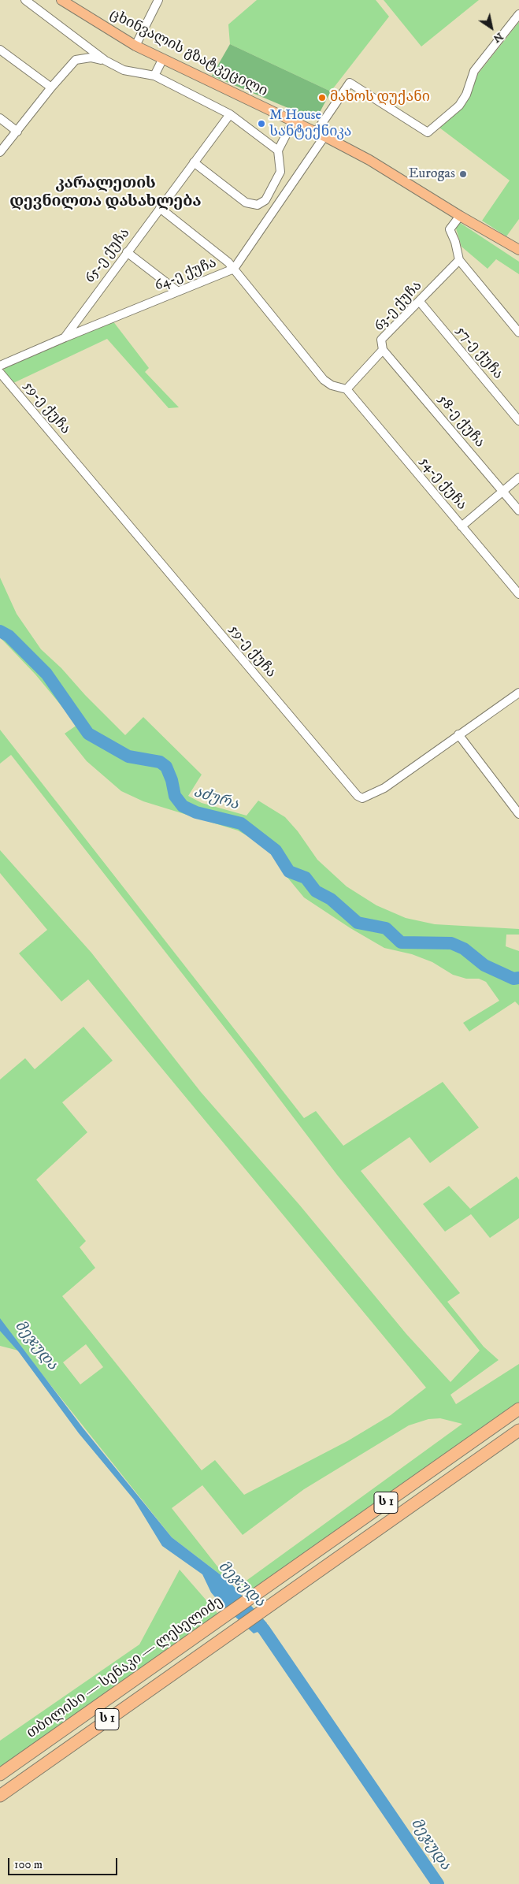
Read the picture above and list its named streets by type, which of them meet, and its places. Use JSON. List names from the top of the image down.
{
  "streets": {
    "highway": ["ს 1", "თბილისი — სენაკი — ლესელიძე"],
    "main road": ["ცხინვალის გზატკეცილი"],
    "street": [
      "65-ე ქუჩა",
      "64-ე ქუჩა",
      "63-ე ქუჩა",
      "57-ე ქუჩა",
      "59-ე ქუჩა",
      "58-ე ქუჩა",
      "54-ე ქუჩა"
    ]
  },
  "crossings": [
    ["ცხინვალის გზატკეცილი", "64-ე ქუჩა"],
    ["65-ე ქუჩა", "64-ე ქუჩა"],
    ["63-ე ქუჩა", "57-ე ქუჩა"],
    ["63-ე ქუჩა", "58-ე ქუჩა"],
    ["63-ე ქუჩა", "54-ე ქუჩა"]
  ],
  "districts": ["კარალეთის დევნილთა დასახლება"],
  "water": ["აძურა", "მეჯუდა"],
  "places": ["მახოს დუქანი", "M House სანტექნიკა", "Eurogas"],
  "scale_bar": "100 m",
  "north": "bottom right"
}
